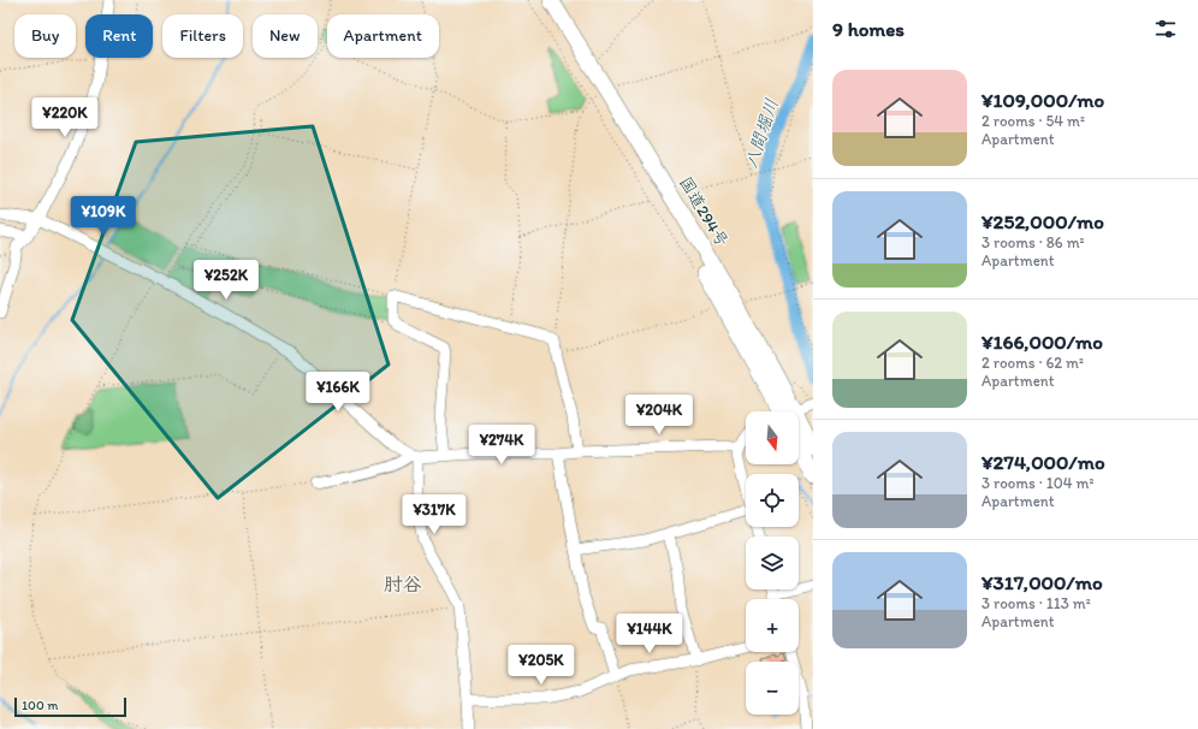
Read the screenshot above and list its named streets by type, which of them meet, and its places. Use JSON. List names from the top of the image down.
{
  "streets": {
    "highway": ["国道294号"]
  },
  "districts": ["肘谷"],
  "water": ["八間堀川"],
  "scale_bar": "100 m",
  "north": "bottom",
  "page": {
    "heading": "9 homes",
    "chip": [
      "Buy",
      "Rent",
      "Filters",
      "New",
      "Apartment"
    ],
    "list": [
      {
        "name": "¥109,000/mo",
        "note": "2 rooms · 54 m² · Apartment"
      },
      {
        "name": "¥252,000/mo",
        "note": "3 rooms · 86 m² · Apartment"
      },
      {
        "name": "¥166,000/mo",
        "note": "2 rooms · 62 m² · Apartment"
      },
      {
        "name": "¥274,000/mo",
        "note": "3 rooms · 104 m² · Apartment"
      },
      {
        "name": "¥317,000/mo",
        "note": "3 rooms · 113 m² · Apartment"
      }
    ],
    "price": [
      "¥220K",
      "¥109K",
      "¥252K",
      "¥166K",
      "¥204K",
      "¥274K",
      "¥317K",
      "¥144K",
      "¥205K"
    ],
    "map_buttons": ["+", "−"],
    "scale": "100 m"
  }
}
